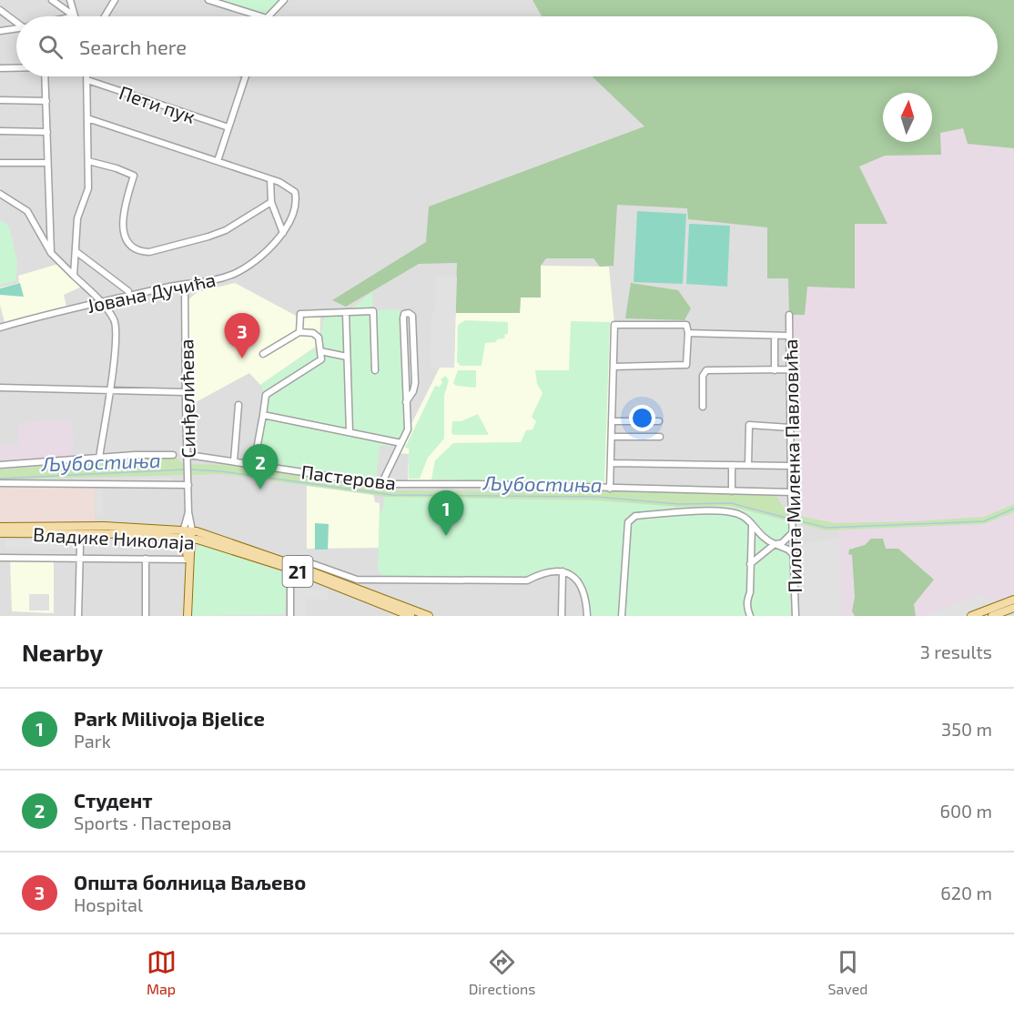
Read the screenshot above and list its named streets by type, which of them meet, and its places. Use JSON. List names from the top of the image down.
{
  "streets": {
    "main road": ["Синђелићева", "Владике Николаја", "21"],
    "street": [
      "Пети пук",
      "Јована Дучића",
      "Пилота Миленка Павловића",
      "Пастерова"
    ]
  },
  "crossings": [
    ["Пети пук", "Јована Дучића"],
    ["Јована Дучића", "Синђелићева"],
    ["Синђелићева", "Пастерова"],
    ["Синђелићева", "Владике Николаја"],
    ["Синђелићева", "21"],
    ["Пилота Миленка Павловића", "Пастерова"],
    ["Владике Николаја", "21"]
  ],
  "water": ["Љубостиња"],
  "north": "top",
  "page": {
    "search": "Search here",
    "pins": ["3", "2", "1"],
    "heading": ["Nearby", "3 results"],
    "list": [
      {
        "mark": "1",
        "name": "Park Milivoja Bjelice",
        "note": "Park",
        "value": "350 m"
      },
      {
        "mark": "2",
        "name": "Студент",
        "note": "Sports · Пастерова",
        "value": "600 m"
      },
      {
        "mark": "3",
        "name": "Општа болница Ваљево",
        "note": "Hospital",
        "value": "620 m"
      }
    ],
    "nav": ["Map", "Directions", "Saved"]
  }
}
